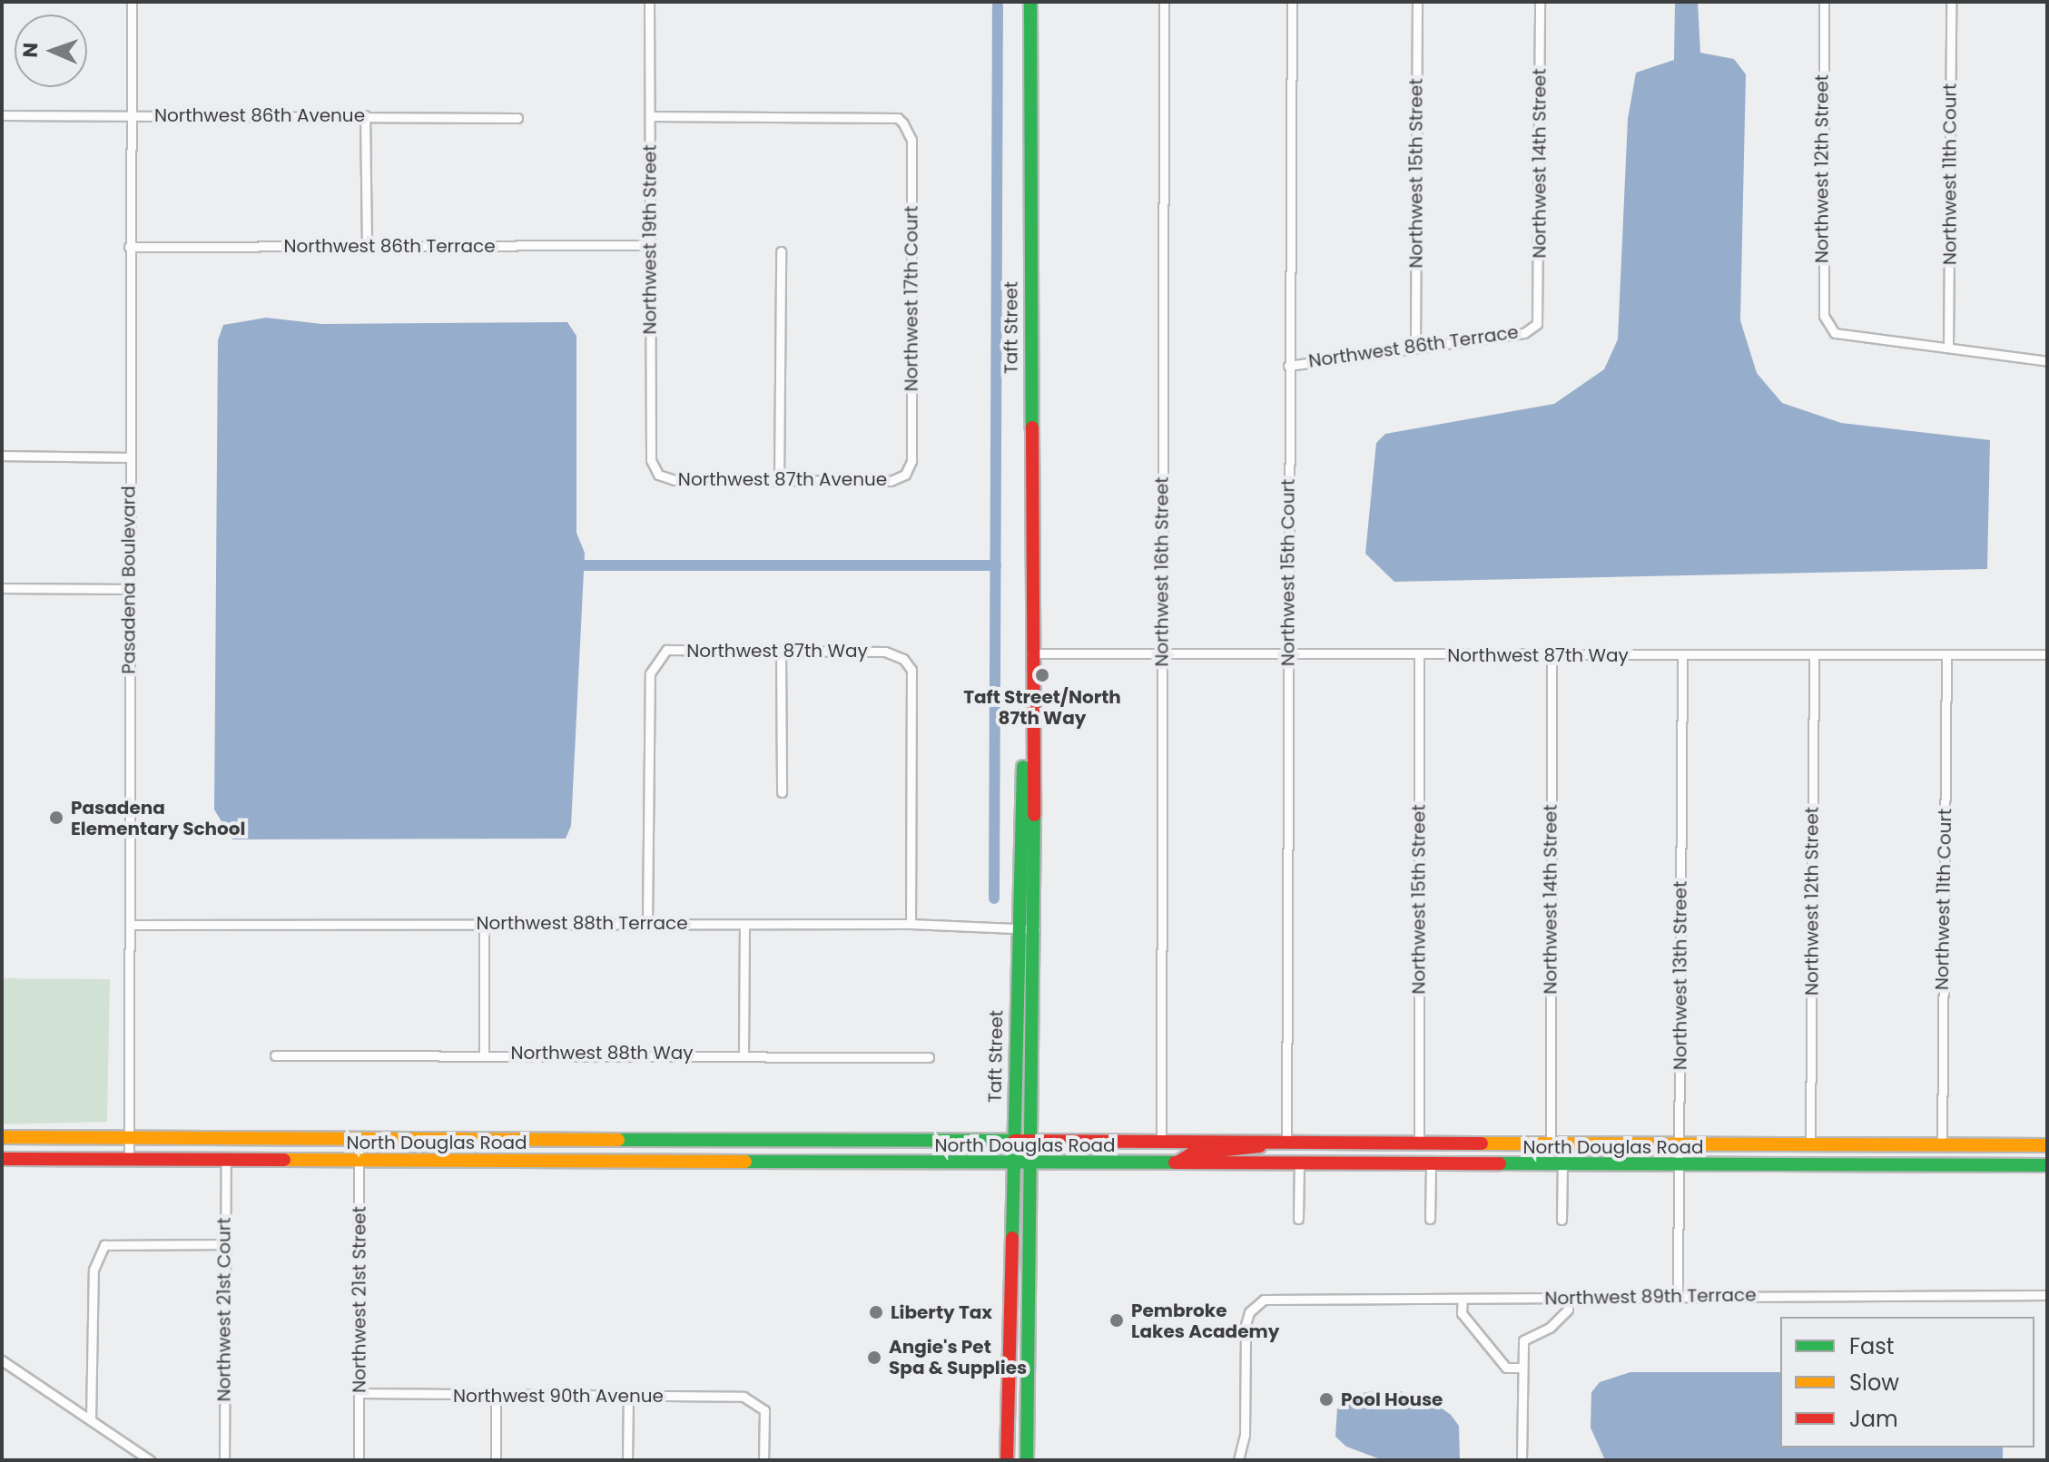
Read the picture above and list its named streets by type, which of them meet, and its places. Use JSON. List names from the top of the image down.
{
  "streets": {
    "main road": ["Taft Street", "North Douglas Road"],
    "street": [
      "Northwest 86th Avenue",
      "Northwest 14th Street",
      "Northwest 12th Street",
      "Northwest 15th Street",
      "Northwest 11th Court",
      "Northwest 19th Street",
      "Northwest 86th Terrace",
      "Northwest 17th Court",
      "Northwest 87th Avenue",
      "Northwest 16th Street",
      "Northwest 15th Court",
      "Pasadena Boulevard",
      "Northwest 87th Way",
      "Northwest 88th Terrace",
      "Northwest 13th Street",
      "Northwest 88th Way",
      "Northwest 89th Terrace",
      "Northwest 21st Street",
      "Northwest 21st Court",
      "Northwest 90th Avenue"
    ]
  },
  "crossings": [
    ["Northwest 86th Avenue", "Pasadena Boulevard"],
    ["Northwest 14th Street", "Northwest 86th Terrace"],
    ["Northwest 14th Street", "Northwest 87th Way"],
    ["Northwest 14th Street", "North Douglas Road"],
    ["Northwest 12th Street", "Northwest 11th Court"],
    ["Northwest 12th Street", "Northwest 87th Way"],
    ["Northwest 12th Street", "North Douglas Road"],
    ["Northwest 15th Street", "Northwest 86th Terrace"],
    ["Northwest 15th Street", "Northwest 87th Way"],
    ["Northwest 15th Street", "North Douglas Road"],
    ["Northwest 11th Court", "Northwest 87th Way"],
    ["Northwest 11th Court", "North Douglas Road"],
    ["Northwest 19th Street", "Northwest 86th Terrace"],
    ["Northwest 19th Street", "Northwest 17th Court"],
    ["Northwest 19th Street", "Northwest 87th Avenue"],
    ["Northwest 86th Terrace", "Northwest 15th Court"],
    ["Northwest 86th Terrace", "Pasadena Boulevard"],
    ["Northwest 17th Court", "Northwest 87th Avenue"],
    ["Taft Street", "Northwest 87th Way"],
    ["Taft Street", "Northwest 88th Terrace"],
    ["Taft Street", "North Douglas Road"],
    ["Northwest 16th Street", "Northwest 87th Way"],
    ["Northwest 16th Street", "North Douglas Road"],
    ["Northwest 15th Court", "Northwest 87th Way"],
    ["Northwest 15th Court", "North Douglas Road"],
    ["Pasadena Boulevard", "Northwest 88th Terrace"],
    ["Pasadena Boulevard", "North Douglas Road"],
    ["Northwest 87th Way", "Northwest 88th Terrace"],
    ["Northwest 87th Way", "Northwest 13th Street"],
    ["Northwest 13th Street", "North Douglas Road"],
    ["Northwest 13th Street", "Northwest 89th Terrace"],
    ["North Douglas Road", "Northwest 21st Street"],
    ["North Douglas Road", "Northwest 21st Court"],
    ["Northwest 21st Street", "Northwest 90th Avenue"]
  ],
  "places": [
    "Taft Street/North 87th Way",
    "Pasadena Elementary School",
    "Liberty Tax",
    "Pembroke Lakes Academy",
    "Angie's Pet Spa & Supplies",
    "Pool House"
  ],
  "legend": ["Fast", "Slow", "Jam"],
  "north": "left"
}
